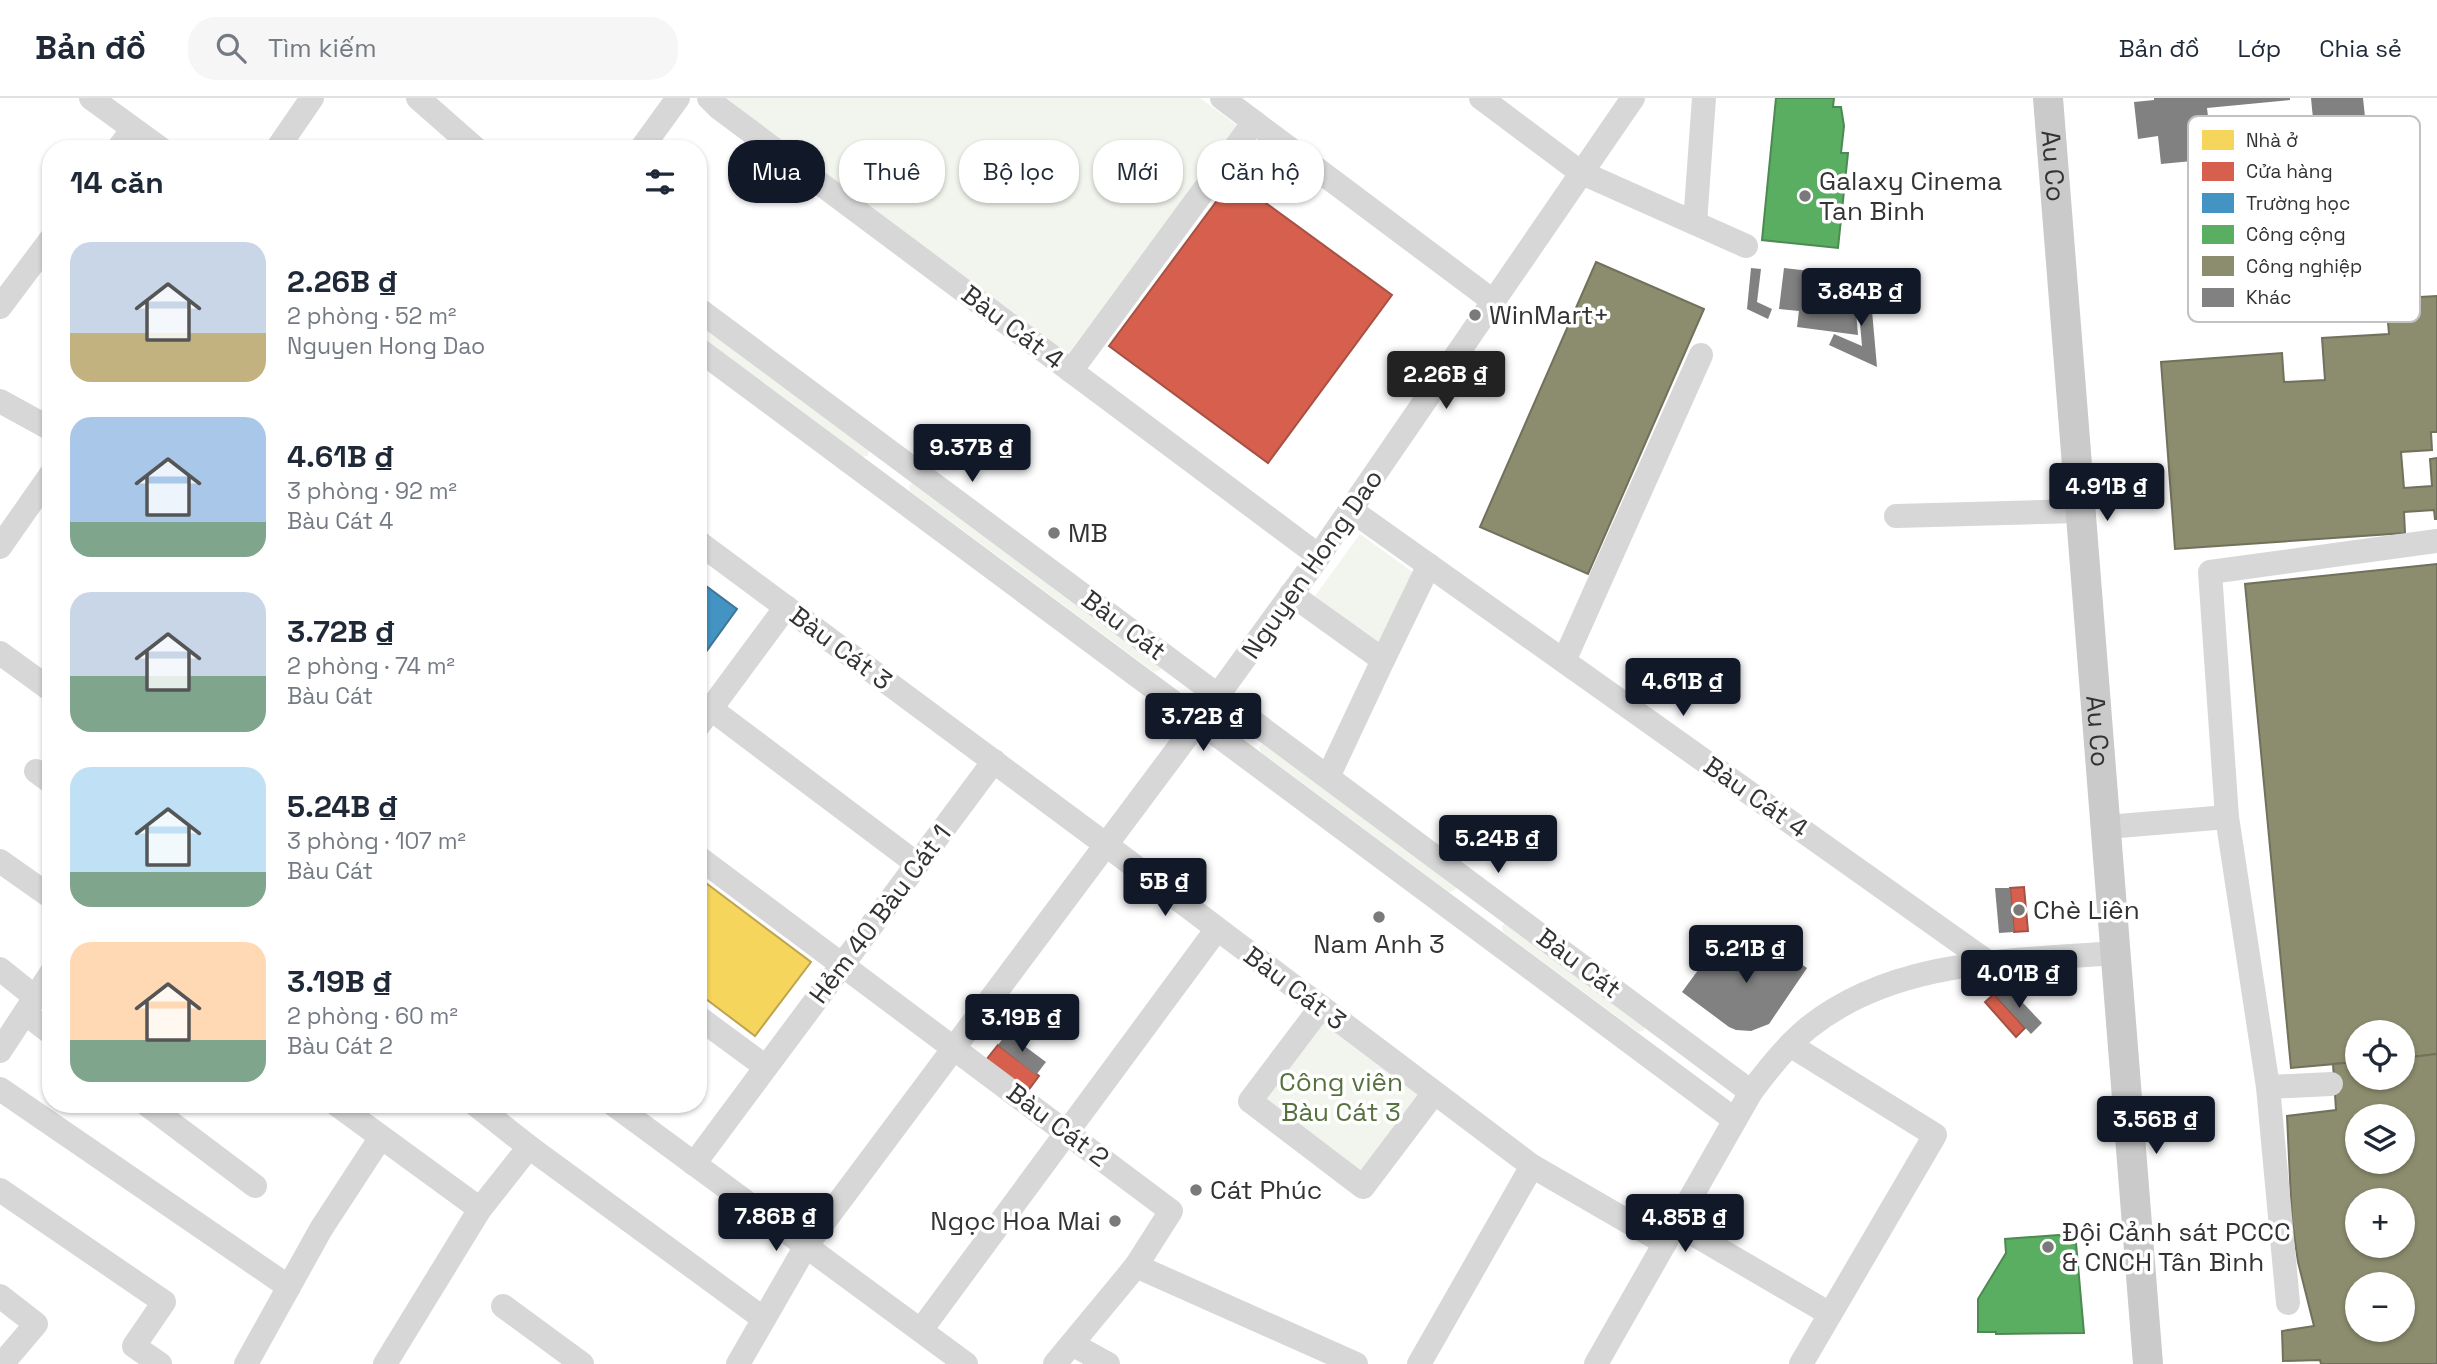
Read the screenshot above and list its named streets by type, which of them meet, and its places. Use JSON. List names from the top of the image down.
{
  "streets": {
    "main road": ["Au Co"],
    "street": [
      "Bàu Cát 4",
      "Nguyen Hong Dao",
      "Bàu Cát",
      "Bàu Cát 3",
      "Hẻm 40 Bàu Cát 1",
      "Bàu Cát 2"
    ]
  },
  "crossings": [
    ["Bàu Cát 4", "Nguyen Hong Dao"],
    ["Nguyen Hong Dao", "Bàu Cát"],
    ["Nguyen Hong Dao", "Bàu Cát 3"],
    ["Nguyen Hong Dao", "Bàu Cát 2"],
    ["Bàu Cát 3", "Hẻm 40 Bàu Cát 1"],
    ["Hẻm 40 Bàu Cát 1", "Bàu Cát 2"]
  ],
  "parks": ["Công viên Bàu Cát 3"],
  "places": [
    "Galaxy Cinema Tan Binh",
    "WinMart+",
    "MB",
    "Chè Liên",
    "Nam Anh 3",
    "Cát Phúc",
    "Ngọc Hoa Mai",
    "Đội Cảnh sát PCCC & CNCH Tân Bình"
  ],
  "legend": [
    "Nhà ở",
    "Cửa hàng",
    "Trường học",
    "Công cộng",
    "Công nghiệp",
    "Khác"
  ],
  "page": {
    "header": "Bản đồ",
    "search": "Tìm kiếm",
    "nav": ["Bản đồ", "Lớp", "Chia sẻ"],
    "chip": [
      "Mua",
      "Thuê",
      "Bộ lọc",
      "Mới",
      "Căn hộ"
    ],
    "heading": "14 căn",
    "list": [
      {
        "name": "2.26B ₫",
        "note": "2 phòng · 52 m² · Nguyen Hong Dao"
      },
      {
        "name": "4.61B ₫",
        "note": "3 phòng · 92 m² · Bàu Cát 4"
      },
      {
        "name": "3.72B ₫",
        "note": "2 phòng · 74 m² · Bàu Cát"
      },
      {
        "name": "5.24B ₫",
        "note": "3 phòng · 107 m² · Bàu Cát"
      },
      {
        "name": "3.19B ₫",
        "note": "2 phòng · 60 m² · Bàu Cát 2"
      }
    ],
    "price": [
      "3.84B ₫",
      "2.26B ₫",
      "9.37B ₫",
      "4.91B ₫",
      "4.61B ₫",
      "3.72B ₫",
      "5.24B ₫",
      "5B ₫",
      "5.21B ₫",
      "4.01B ₫",
      "3.19B ₫",
      "3.56B ₫",
      "7.86B ₫",
      "4.85B ₫"
    ],
    "map_buttons": ["+", "−"]
  }
}
